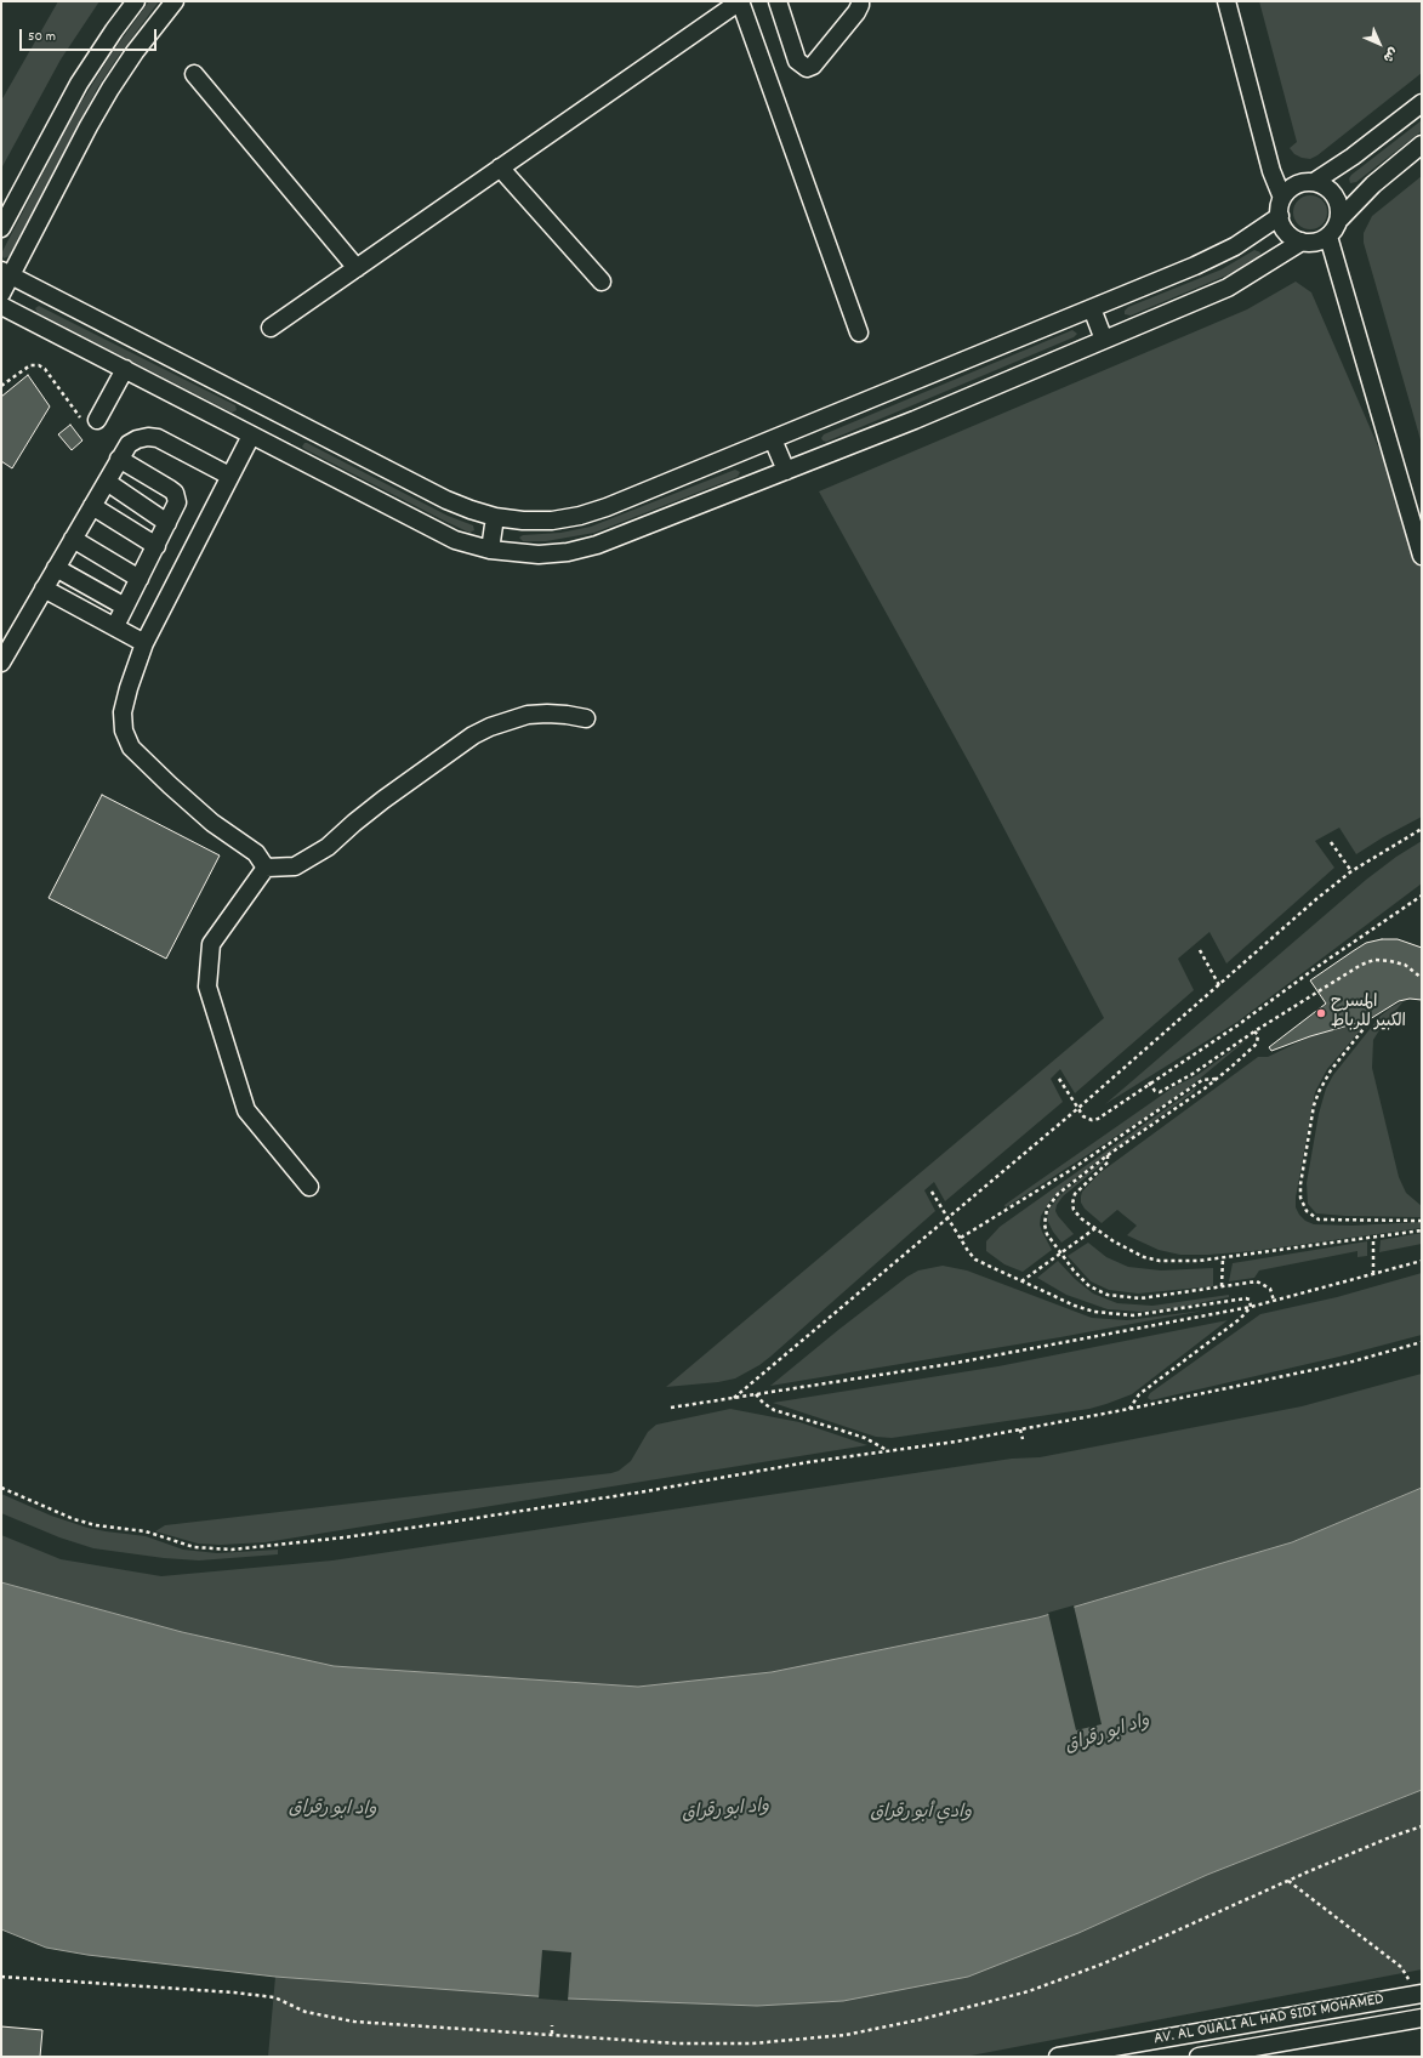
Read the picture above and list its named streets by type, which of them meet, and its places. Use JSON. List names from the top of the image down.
{
  "streets": {
    "street": ["AV. AL OUALI AL HAD SIDI MOHAMED"]
  },
  "water": ["واد ابو رقراق", "وادي أبو رقراق"],
  "places": ["المسرح الكبير للرباط"],
  "scale_bar": "50 m",
  "north": "bottom right"
}
